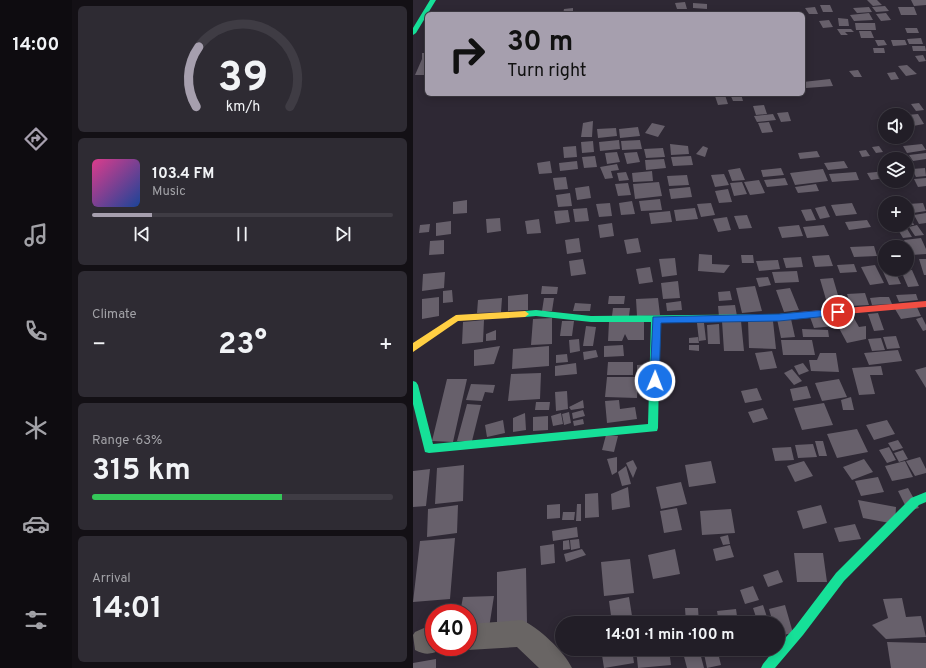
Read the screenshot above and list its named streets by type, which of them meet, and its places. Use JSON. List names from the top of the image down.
{
  "page": {
    "tabs": "14:00",
    "turn": ["30 m", "Turn right"],
    "map_buttons": ["+", "−"],
    "song": ["103.4 FM", "Music"],
    "tile": [
      "Climate",
      ["Range · 63%", "315 km"],
      ["Arrival", "14:01"]
    ],
    "heat": ["−", "23°", "+"],
    "limit": "40",
    "trip": "14:01 · 1 min · 100 m",
    "gauge": ["39", "km/h"]
  }
}
